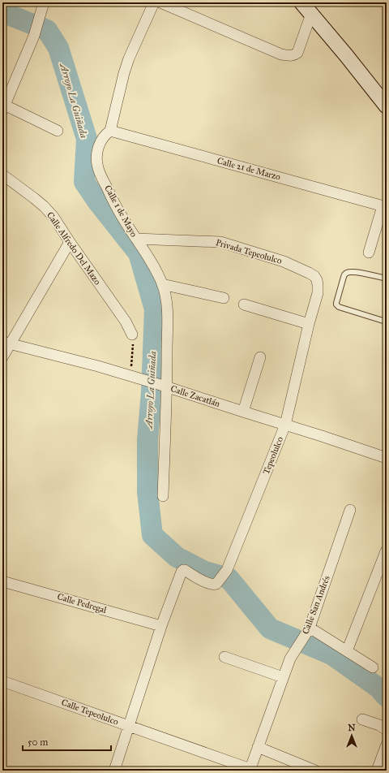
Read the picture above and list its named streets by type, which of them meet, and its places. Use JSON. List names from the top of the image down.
{
  "streets": {
    "street": [
      "Calle 21 de Marzo",
      "Calle 1 de Mayo",
      "Calle Alfredo Del Mazo",
      "Privada Tepeolulco",
      "Calle Zacatlán",
      "Tepeolulco",
      "Calle Pedregal",
      "Calle San Andrés",
      "Calle Tepeolulco"
    ]
  },
  "crossings": [
    ["Calle 21 de Marzo", "Calle 1 de Mayo"],
    ["Calle 1 de Mayo", "Privada Tepeolulco"],
    ["Calle 1 de Mayo", "Calle Zacatlán"],
    ["Privada Tepeolulco", "Tepeolulco"],
    ["Calle Zacatlán", "Tepeolulco"],
    ["Tepeolulco", "Calle Pedregal"],
    ["Calle San Andrés", "Calle Tepeolulco"]
  ],
  "water": ["Arroyo La Guiñada"],
  "scale_bar": "50 m",
  "north": "top"
}
